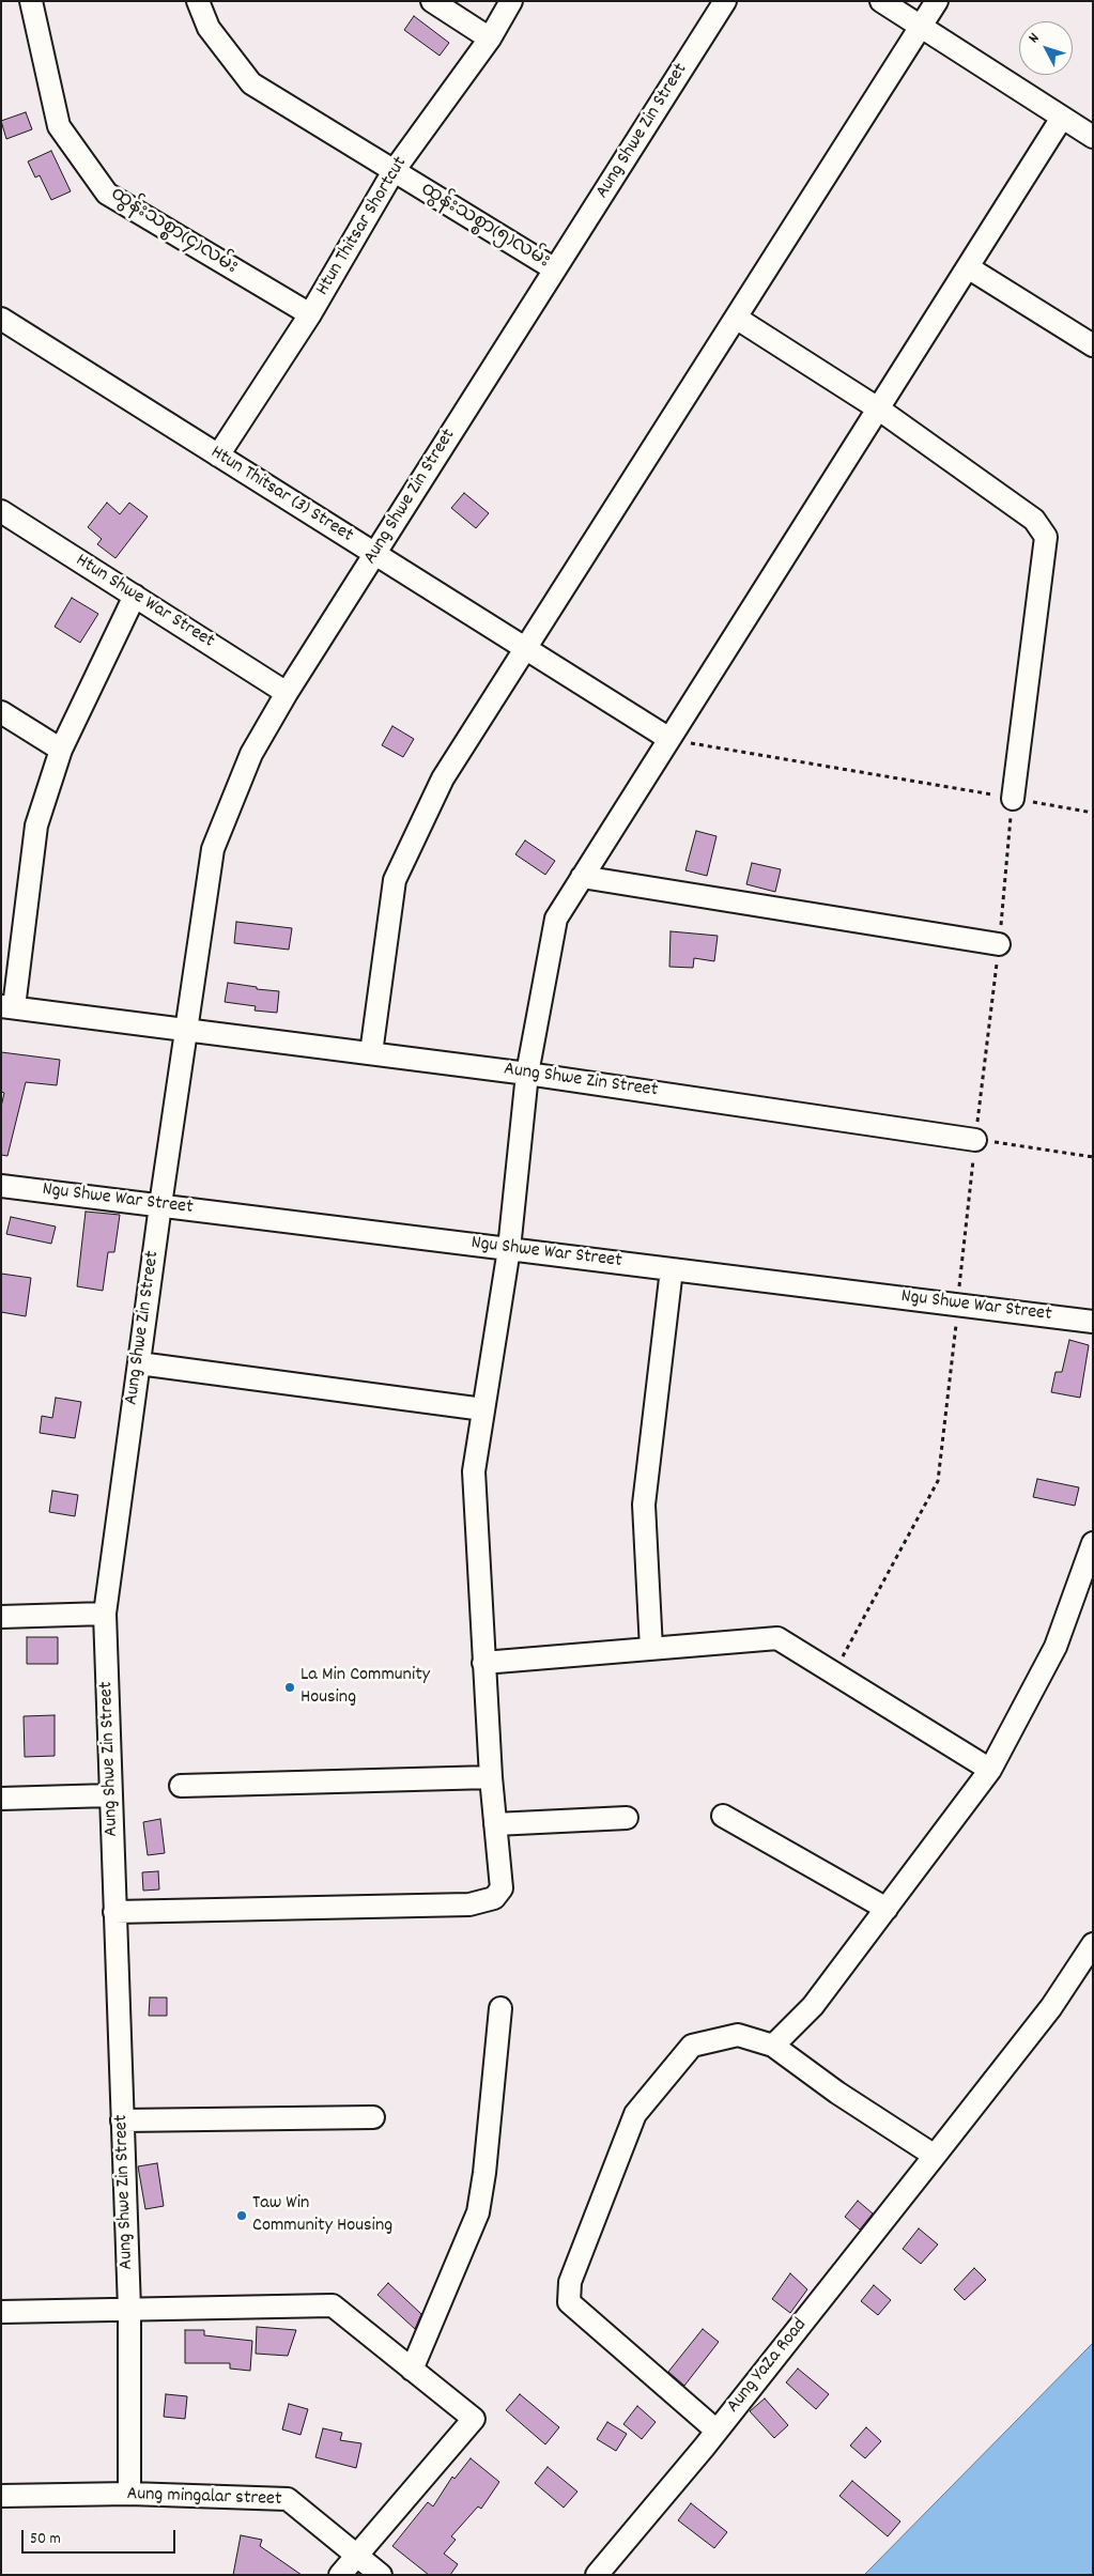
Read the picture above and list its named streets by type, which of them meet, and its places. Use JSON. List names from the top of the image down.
{
  "streets": {
    "street": [
      "Aung Shwe Zin Street",
      "Htun Thitsar Shortcut",
      "ထွန်းသစ္စာ(၅)လမ်း",
      "ထွန်းသစ္စာ(၄)လမ်း",
      "Htun Thitsar (3) Street",
      "Htun Shwe War Street",
      "Ngu Shwe War Street",
      "Aung YaZa Road",
      "Aung mingalar street"
    ]
  },
  "crossings": [
    ["Aung Shwe Zin Street", "ထွန်းသစ္စာ(၅)လမ်း"],
    ["Aung Shwe Zin Street", "Htun Thitsar (3) Street"],
    ["Aung Shwe Zin Street", "Htun Shwe War Street"],
    ["Aung Shwe Zin Street", "Ngu Shwe War Street"],
    ["Aung Shwe Zin Street", "Aung mingalar street"],
    ["Htun Thitsar Shortcut", "ထွန်းသစ္စာ(၅)လမ်း"],
    ["Htun Thitsar Shortcut", "ထွန်းသစ္စာ(၄)လမ်း"],
    ["Htun Thitsar Shortcut", "Htun Thitsar (3) Street"]
  ],
  "places": ["La Min Community Housing", "Taw Win Community Housing"],
  "scale_bar": "50 m",
  "north": "top left"
}
